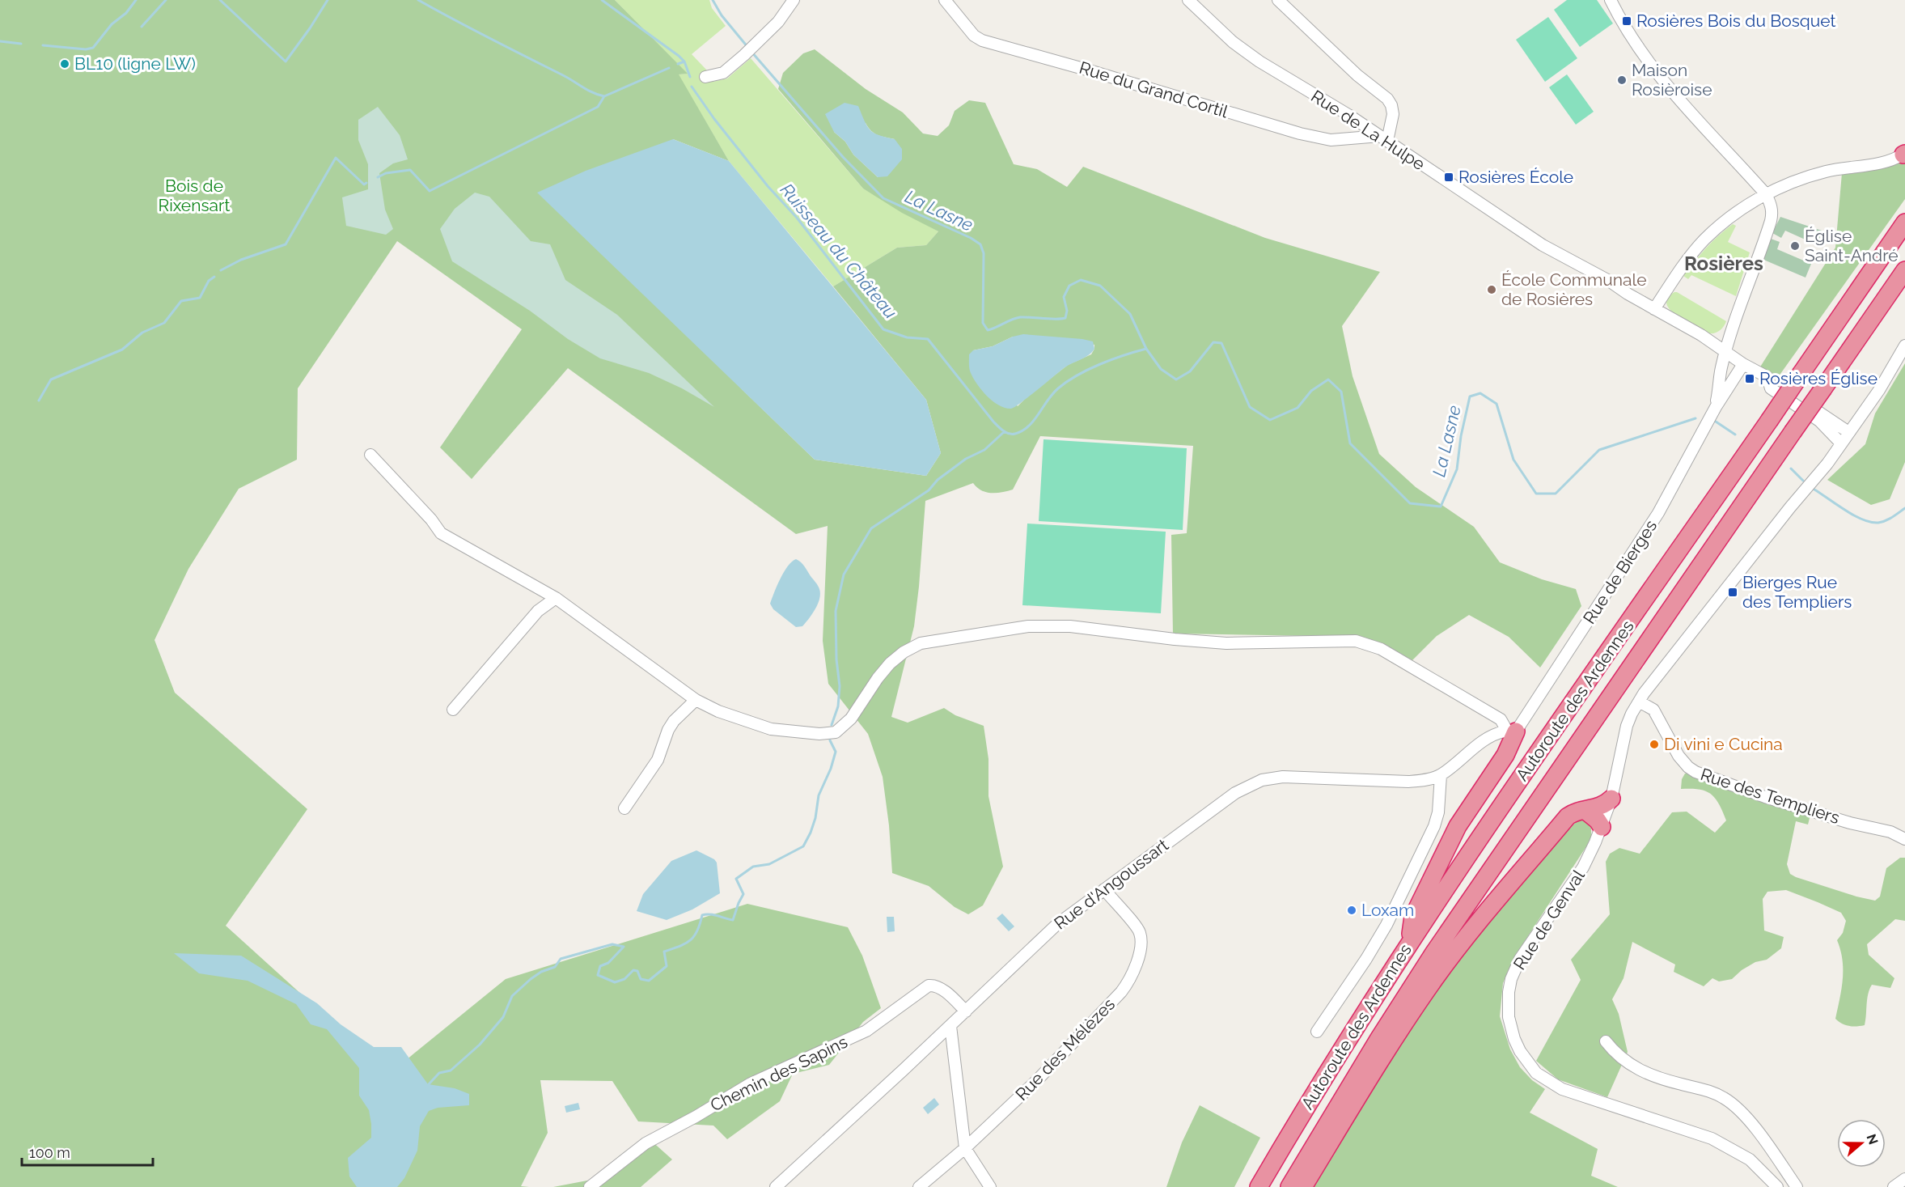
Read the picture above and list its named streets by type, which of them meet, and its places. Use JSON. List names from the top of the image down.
{
  "streets": {
    "highway": ["Autoroute des Ardennes"],
    "street": [
      "Rue du Grand Cortil",
      "Rue de La Hulpe",
      "Rue de Bierges",
      "Rue des Templiers",
      "Rue d'Angoussart",
      "Rue de Genval",
      "Rue des Mélèzes",
      "Chemin des Sapins"
    ]
  },
  "crossings": [
    ["Rue du Grand Cortil", "Rue de La Hulpe"],
    ["Rue de La Hulpe", "Rue de Bierges"],
    ["Rue de La Hulpe", "Rue de Genval"],
    ["Rue de Bierges", "Rue d'Angoussart"],
    ["Rue des Templiers", "Rue de Genval"],
    ["Rue d'Angoussart", "Rue des Mélèzes"],
    ["Rue d'Angoussart", "Chemin des Sapins"]
  ],
  "districts": ["Rosières"],
  "water": ["La Lasne", "Ruisseau du Château"],
  "parks": ["Bois de Rixensart"],
  "places": {
    "transit": [
      "Rosières Bois du Bosquet",
      "Rosières École",
      "Rosières Église",
      "Bierges Rue des Templiers"
    ],
    "other": [
      "BL10 (ligne LW)",
      "Maison Rosièroise",
      "Église Saint-André",
      "École Communale de Rosières",
      "Di vini e Cucina",
      "Loxam"
    ]
  },
  "scale_bar": "100 m",
  "north": "right"
}
